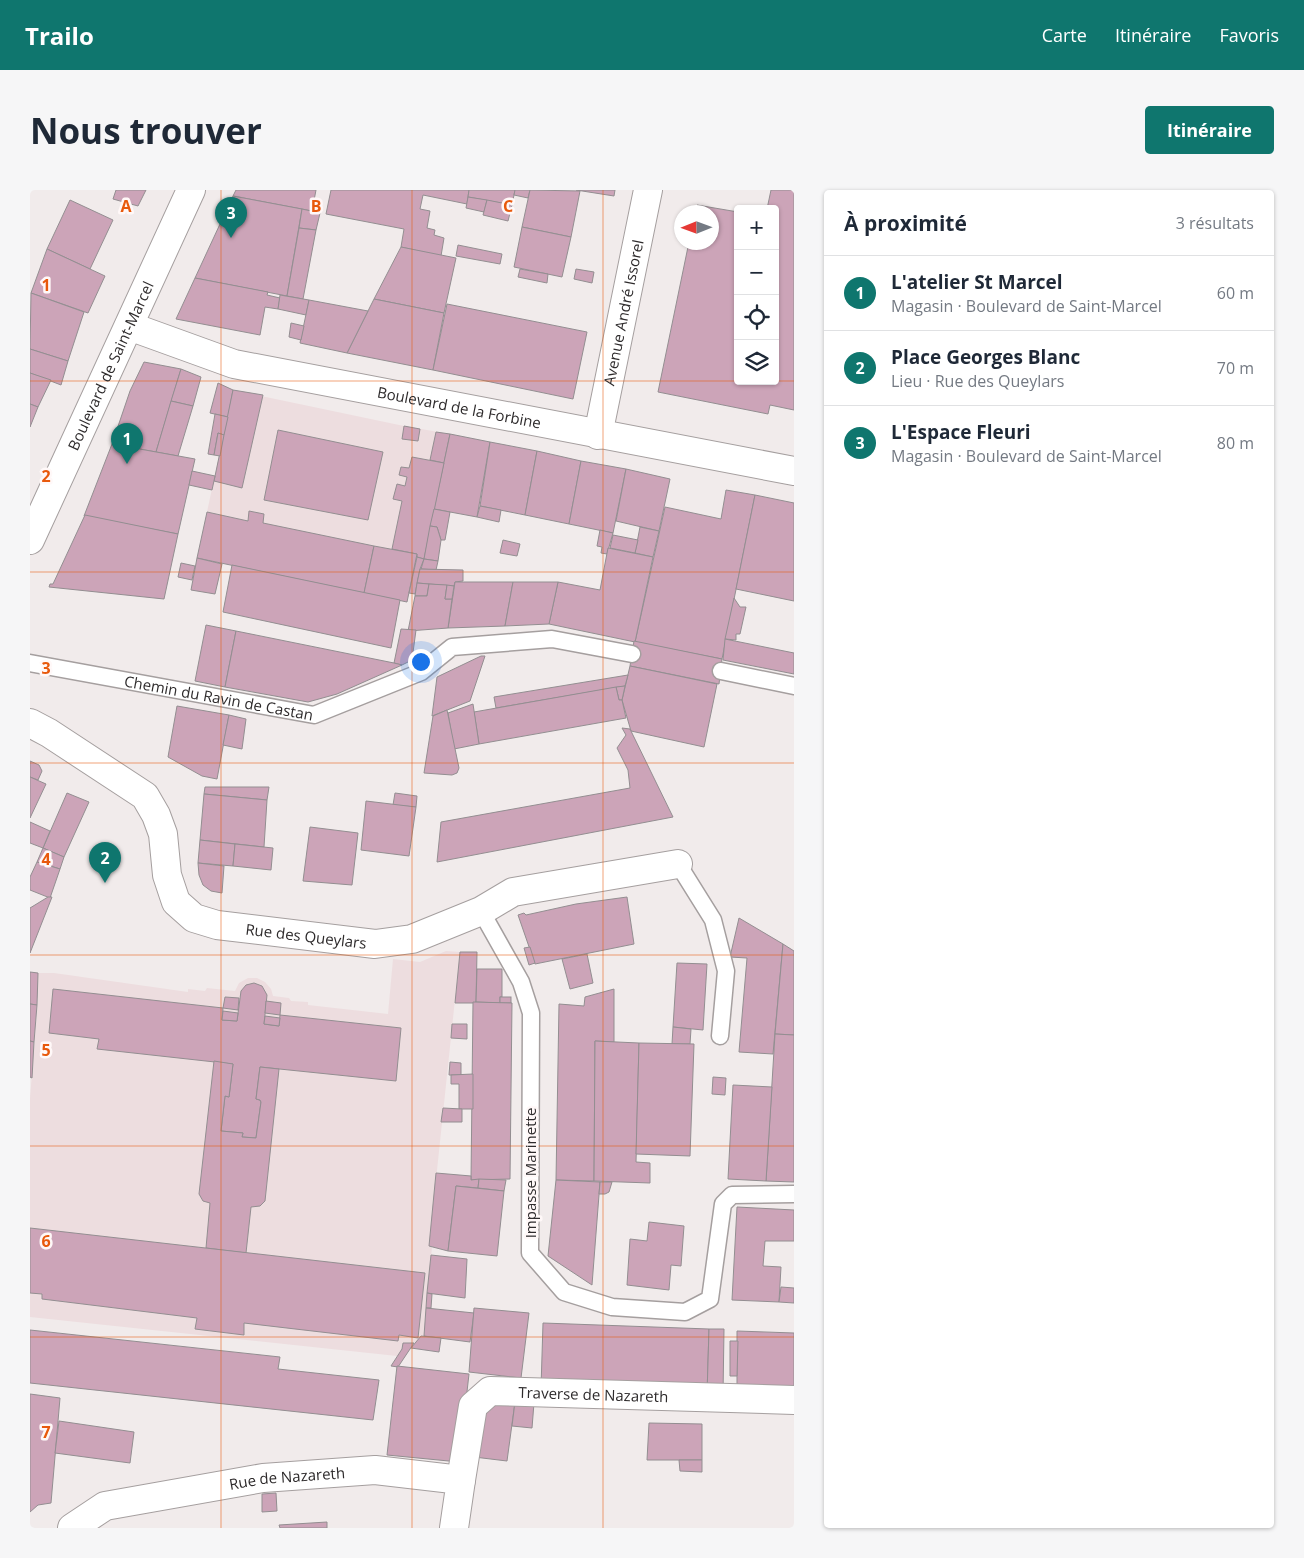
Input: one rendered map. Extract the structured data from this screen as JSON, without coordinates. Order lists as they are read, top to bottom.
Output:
{
  "streets": {
    "street": [
      "Avenue André Issorel",
      "Boulevard de Saint-Marcel",
      "Boulevard de la Forbine",
      "Rue des Queylars",
      "Traverse de Nazareth",
      "Rue de Nazareth"
    ],
    "lane": ["Chemin du Ravin de Castan", "Impasse Marinette"]
  },
  "crossings": [
    ["Avenue André Issorel", "Boulevard de la Forbine"],
    ["Boulevard de Saint-Marcel", "Boulevard de la Forbine"],
    ["Rue des Queylars", "Impasse Marinette"],
    ["Traverse de Nazareth", "Rue de Nazareth"]
  ],
  "north": "left",
  "page": {
    "header": "Trailo",
    "nav": ["Carte", "Itinéraire", "Favoris"],
    "buttons": "Itinéraire",
    "title": "Nous trouver",
    "heading": ["À proximité", "3 résultats"],
    "pins": ["3", "1", "2"],
    "map_buttons": ["+", "−"],
    "list": [
      {
        "mark": "1",
        "name": "L'atelier St Marcel",
        "note": "Magasin · Boulevard de Saint-Marcel",
        "value": "60 m"
      },
      {
        "mark": "2",
        "name": "Place Georges Blanc",
        "note": "Lieu · Rue des Queylars",
        "value": "70 m"
      },
      {
        "mark": "3",
        "name": "L'Espace Fleuri",
        "note": "Magasin · Boulevard de Saint-Marcel",
        "value": "80 m"
      }
    ]
  },
  "grid": {
    "columns": ["A", "B", "C"],
    "rows": [
      "1",
      "2",
      "3",
      "4",
      "5",
      "6",
      "7"
    ]
  }
}
